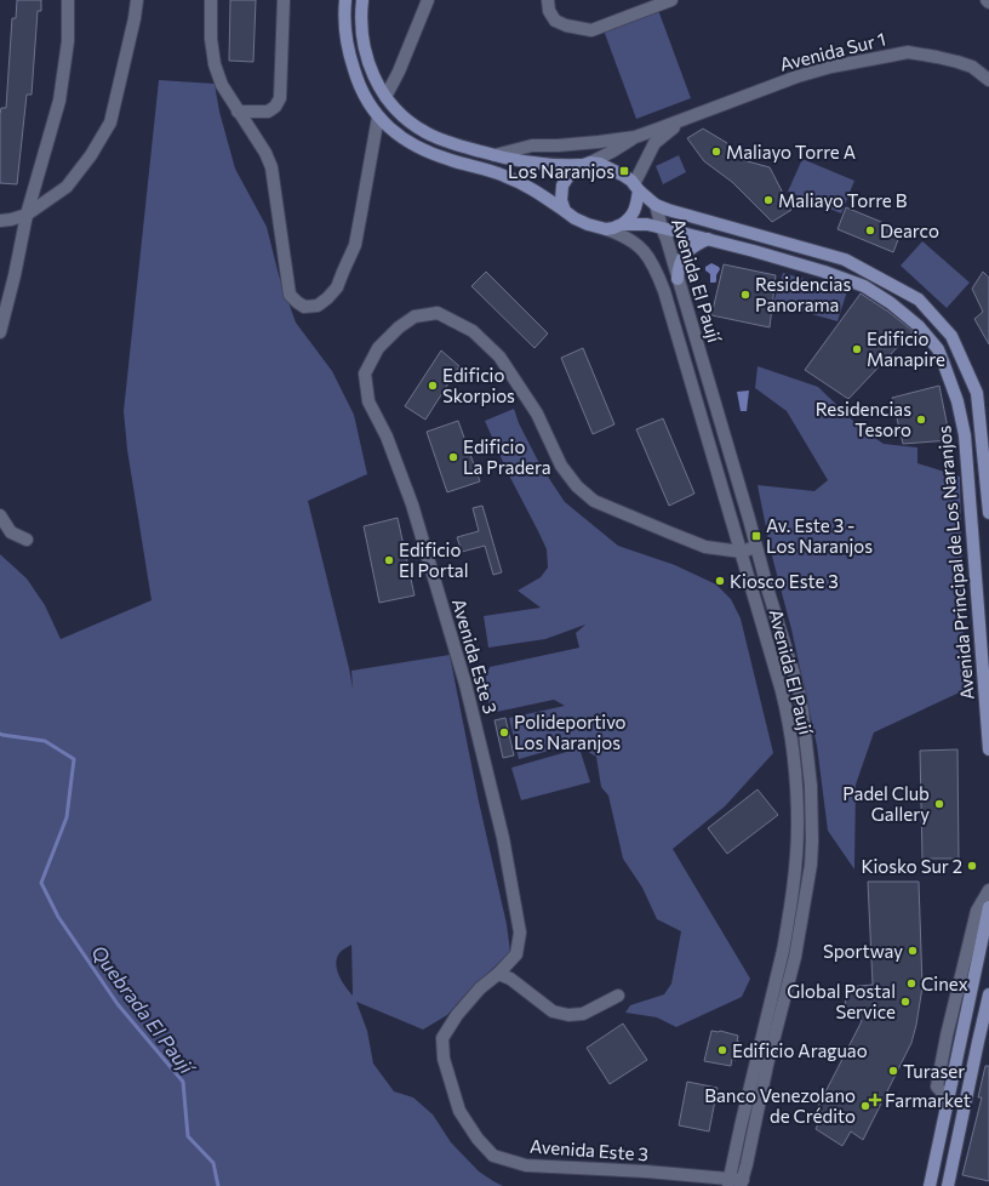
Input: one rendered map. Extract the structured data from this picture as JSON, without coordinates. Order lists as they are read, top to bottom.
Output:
{
  "streets": {
    "main road": ["Avenida Principal de Los Naranjos"],
    "street": ["Avenida Sur 1", "Avenida El Paují", "Avenida Este 3"]
  },
  "crossings": [
    ["Avenida Sur 1", "Avenida El Paují"],
    ["Avenida Sur 1", "Avenida Principal de Los Naranjos"],
    ["Avenida El Paují", "Avenida Principal de Los Naranjos"],
    ["Avenida El Paují", "Avenida Este 3"]
  ],
  "water": ["Quebrada El Paují"],
  "places": {
    "other": [
      "Maliayo Torre A",
      "Maliayo Torre B",
      "Dearco",
      "Residencias Panorama",
      "Edificio Manapire",
      "Edificio Skorpios",
      "Residencias Tesoro",
      "Edificio La Pradera",
      "Edificio El Portal",
      "Kiosco Este 3",
      "Polideportivo Los Naranjos",
      "Padel Club Gallery",
      "Kiosko Sur 2",
      "Sportway",
      "Cinex",
      "Global Postal Service",
      "Edificio Araguao",
      "Turaser",
      "Banco Venezolano de Crédito"
    ],
    "transit": ["Los Naranjos", "Av. Este 3 - Los Naranjos"],
    "health": ["Farmarket"]
  }
}
